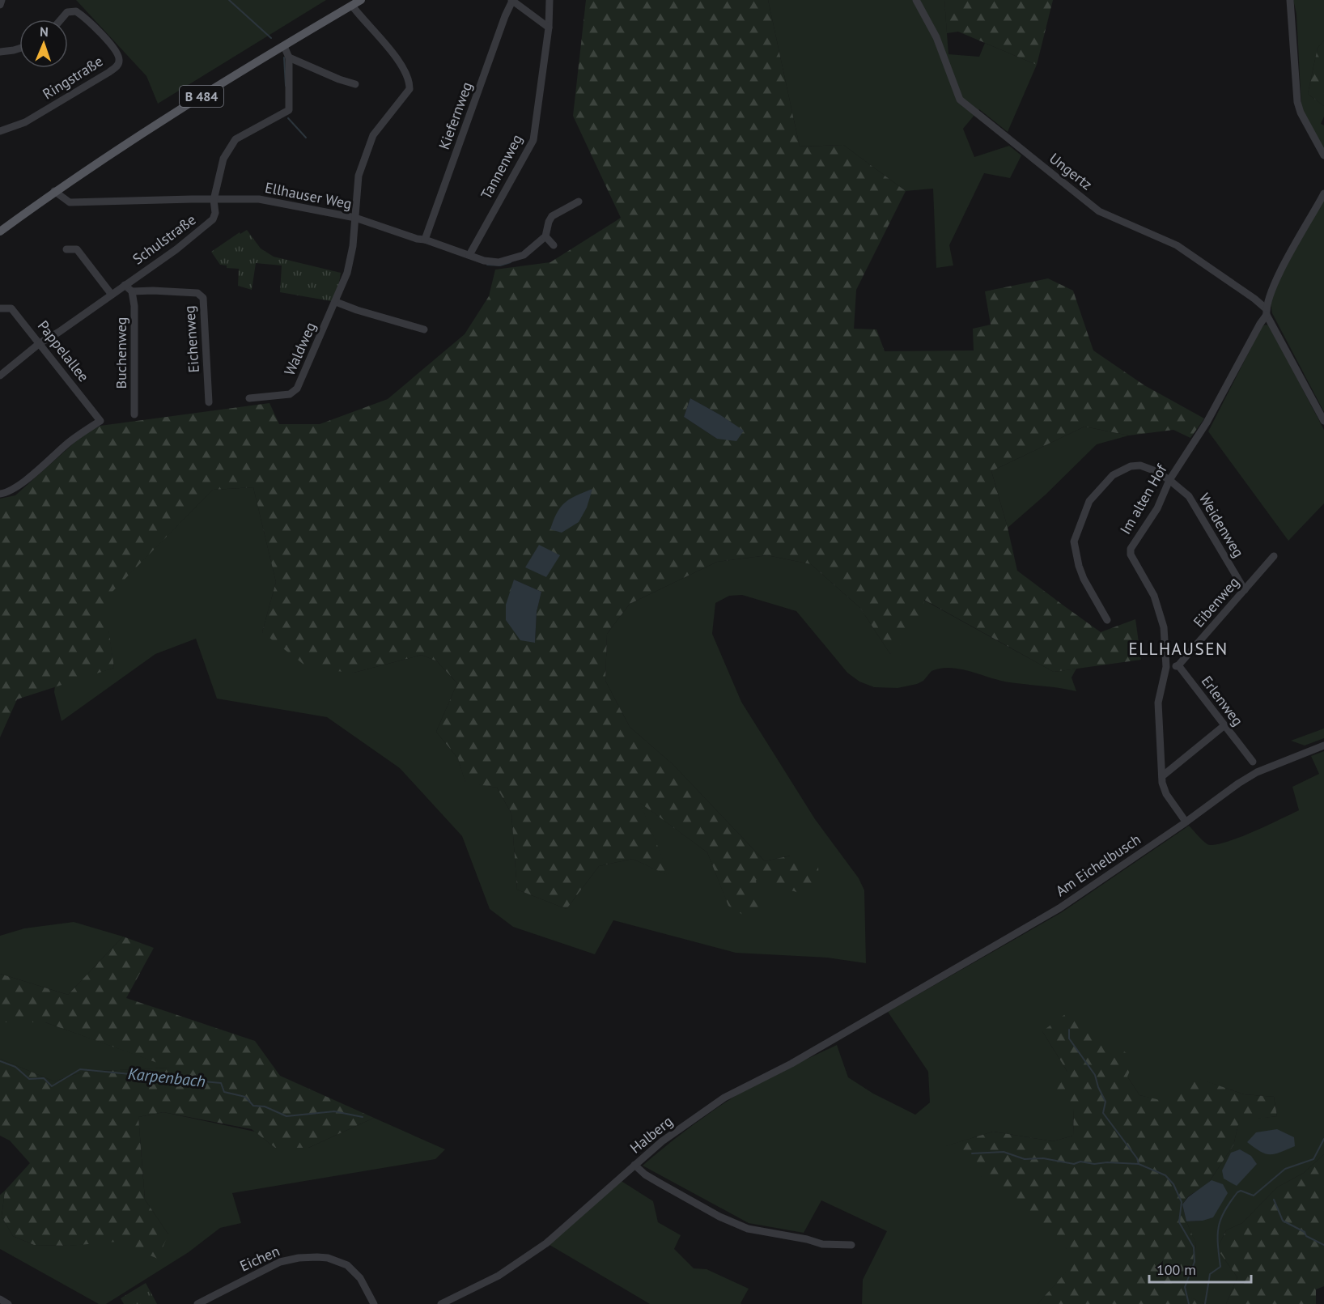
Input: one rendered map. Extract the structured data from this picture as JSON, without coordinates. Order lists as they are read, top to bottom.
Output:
{
  "streets": {
    "main road": ["B 484"],
    "street": [
      "Ringstraße",
      "Kiefernweg",
      "Tannenweg",
      "Ungertz",
      "Ellhauser Weg",
      "Schulstraße",
      "Eichenweg",
      "Waldweg",
      "Pappelallee",
      "Buchenweg",
      "Im alten Hof",
      "Weidenweg",
      "Eibenweg",
      "Erlenweg",
      "Am Eichelbusch",
      "Halberg",
      "Eichen"
    ]
  },
  "crossings": [
    ["B 484", "Ellhauser Weg"],
    ["B 484", "Schulstraße"],
    ["B 484", "Waldweg"],
    ["Kiefernweg", "Ellhauser Weg"],
    ["Tannenweg", "Ellhauser Weg"],
    ["Ungertz", "Im alten Hof"],
    ["Ellhauser Weg", "Schulstraße"],
    ["Ellhauser Weg", "Waldweg"],
    ["Schulstraße", "Pappelallee"],
    ["Eichenweg", "Buchenweg"],
    ["Im alten Hof", "Weidenweg"],
    ["Im alten Hof", "Am Eichelbusch"],
    ["Weidenweg", "Eibenweg"],
    ["Eibenweg", "Erlenweg"],
    ["Am Eichelbusch", "Halberg"]
  ],
  "districts": ["ELLHAUSEN"],
  "water": ["Karpenbach"],
  "scale_bar": "100 m",
  "north": "top"
}
